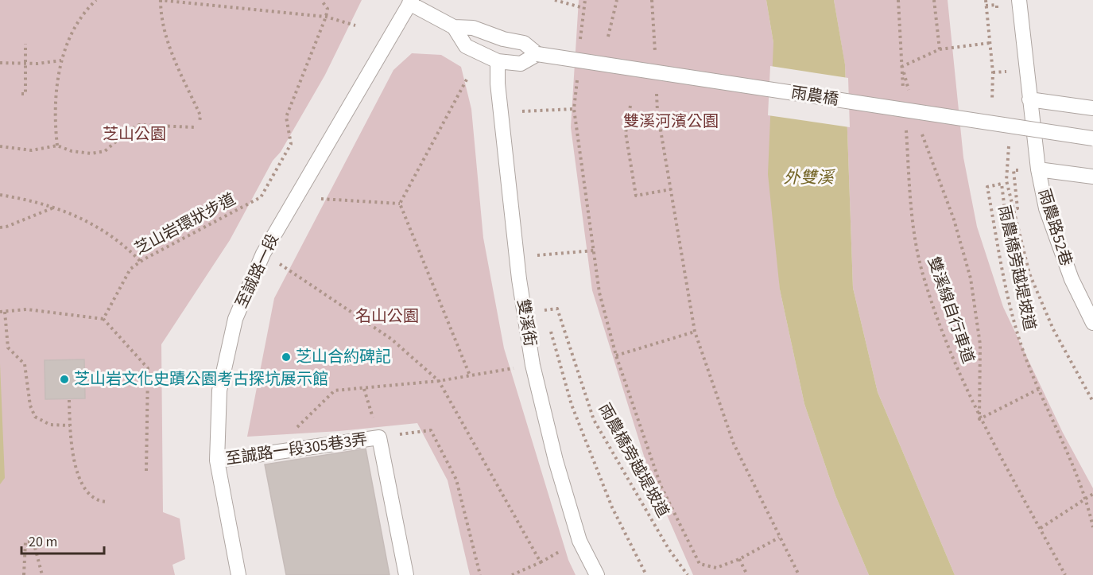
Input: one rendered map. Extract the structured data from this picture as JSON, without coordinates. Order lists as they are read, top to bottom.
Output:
{
  "streets": {
    "street": [
      "雨農橋",
      "雨農路52巷",
      "至誠路一段",
      "雙溪街",
      "至誠路一段305巷3弄"
    ],
    "path": ["芝山岩環狀步道", "雨農橋旁越堤坡道", "雙溪線自行車道"]
  },
  "crossings": [
    ["至誠路一段", "至誠路一段305巷3弄"]
  ],
  "water": ["外雙溪"],
  "parks": ["雙溪河濱公園", "芝山公園", "名山公園"],
  "places": ["芝山合約碑記", "芝山岩文化史蹟公園考古探坑展示館"],
  "scale_bar": "20 m"
}
